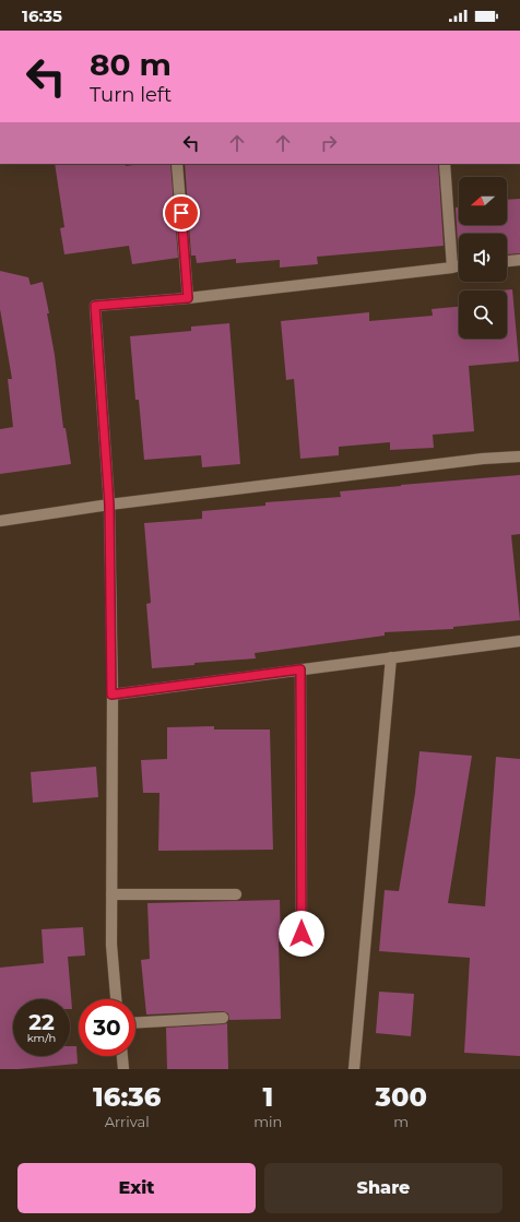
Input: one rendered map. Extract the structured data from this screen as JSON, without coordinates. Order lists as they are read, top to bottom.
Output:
{
  "north": "left",
  "page": {
    "status": "16:35",
    "turn": ["80 m", "Turn left"],
    "speed": "22 km/h",
    "limit": "30",
    "eta": [
      "16:36",
      "Arrival",
      "1",
      "min",
      "300",
      "m"
    ],
    "buttons": ["Exit", "Share"]
  }
}
